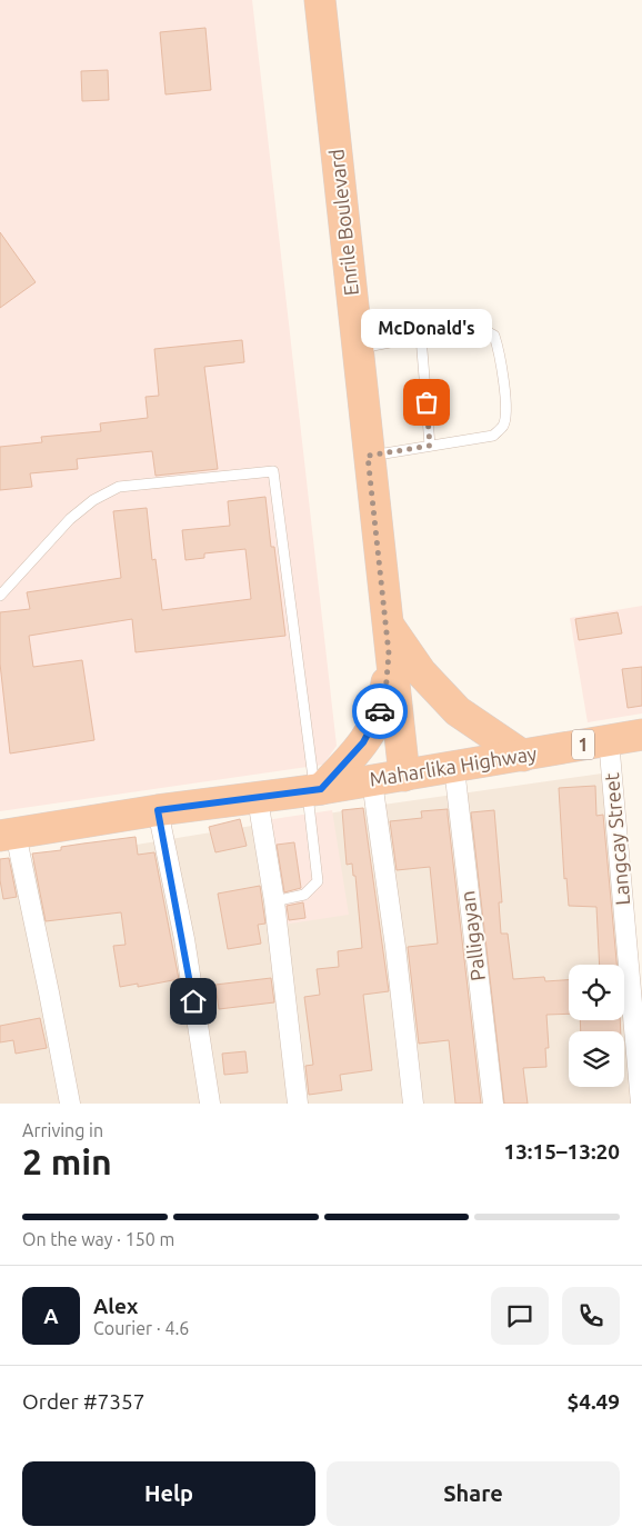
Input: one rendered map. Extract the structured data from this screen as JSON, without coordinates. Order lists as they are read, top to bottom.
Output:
{
  "streets": {
    "highway": ["Enrile Boulevard", "1", "Maharlika Highway"],
    "street": ["Langcay Street", "Palligayan"]
  },
  "crossings": [
    ["Enrile Boulevard", "Maharlika Highway"],
    ["Maharlika Highway", "Langcay Street"],
    ["Maharlika Highway", "Palligayan"]
  ],
  "places": ["McDonald's"],
  "page": {
    "bubble": "McDonald's",
    "heading": ["2 min", "Arriving in", "13:15–13:20"],
    "panel": [
      "Alex",
      "Courier · 4.6",
      "Order #7357",
      "$4.49"
    ],
    "bar": "On the way · 150 m",
    "round": "A",
    "buttons": ["Help", "Share"]
  }
}
